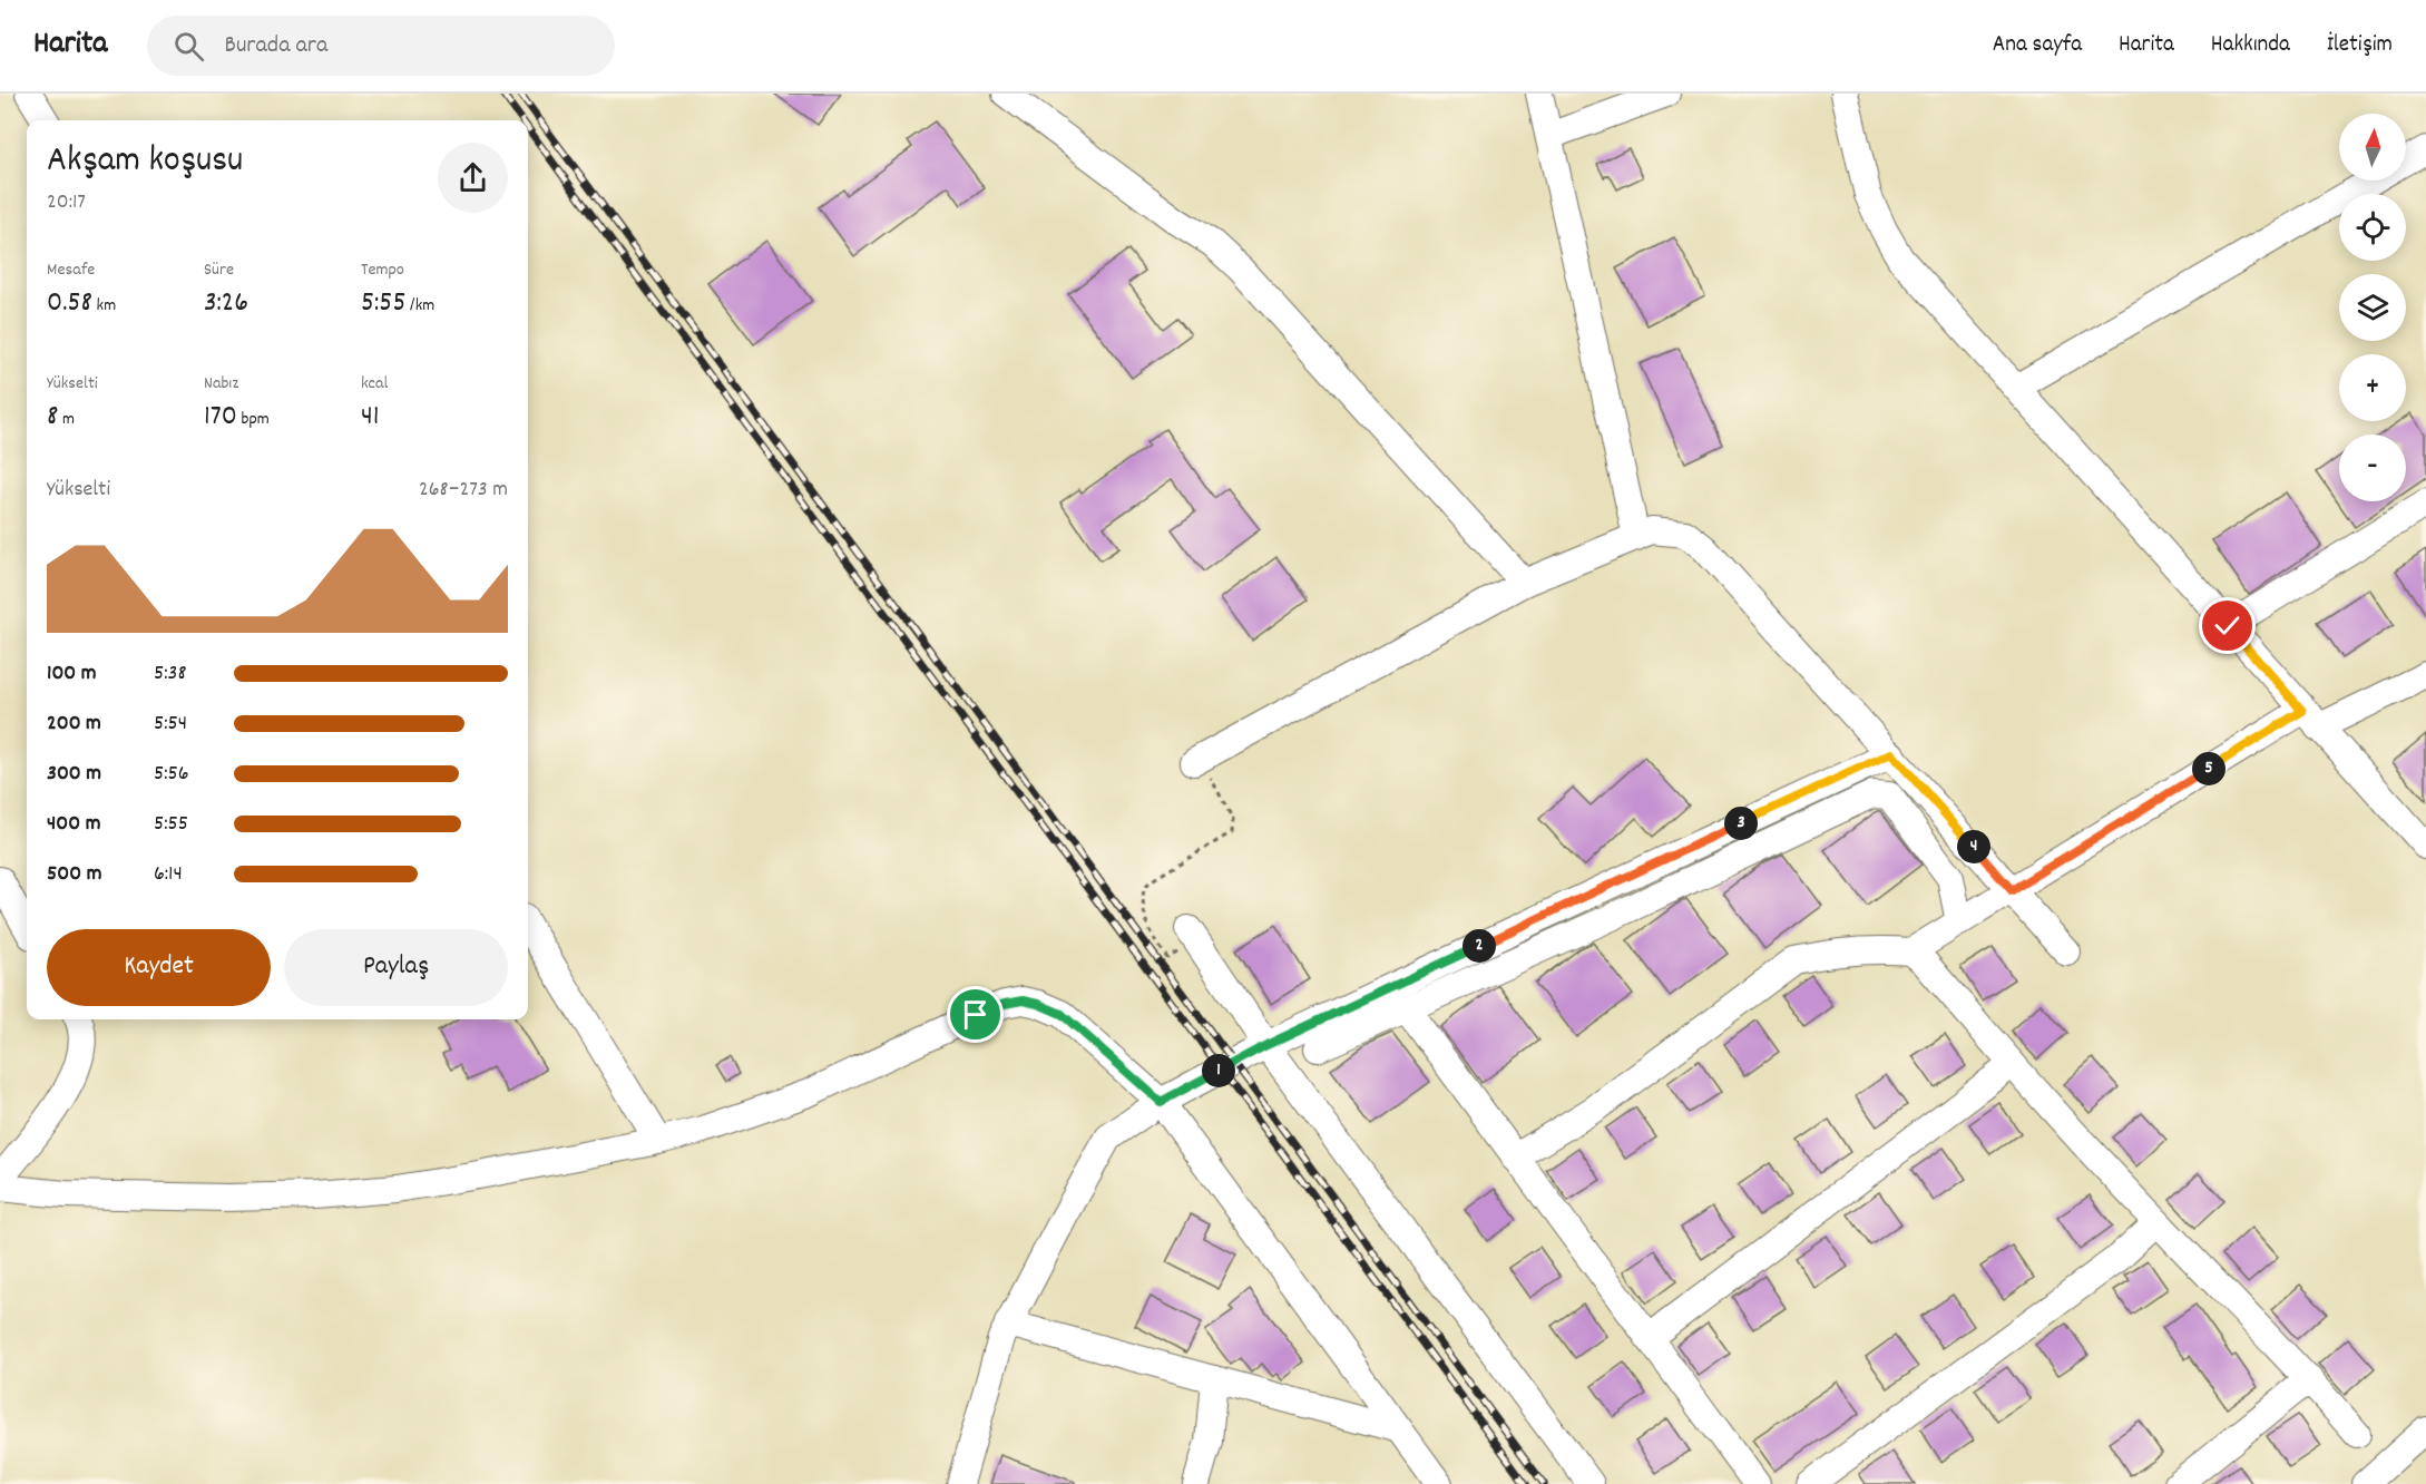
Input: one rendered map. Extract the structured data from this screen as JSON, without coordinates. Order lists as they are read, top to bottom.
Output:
{
  "north": "top",
  "page": {
    "header": "Harita",
    "search": "Burada ara",
    "nav": [
      "Ana sayfa",
      "Harita",
      "Hakkında",
      "İletişim"
    ],
    "map_buttons": ["+", "−"],
    "heading": ["Akşam koşusu", "20:17"],
    "stats": [
      ["Mesafe", "0.58 km"],
      ["Süre", "3:26"],
      ["Tempo", "5:55 /km"],
      ["Yükselti", "8 m"],
      ["Nabız", "170 bpm"],
      ["kcal", "41"]
    ],
    "chart": ["Yükselti", "268–273 m"],
    "list": [
      {
        "name": "100 m",
        "note": "5:38"
      },
      {
        "name": "200 m",
        "note": "5:54"
      },
      {
        "name": "300 m",
        "note": "5:56"
      },
      {
        "name": "400 m",
        "note": "5:55"
      },
      {
        "name": "500 m",
        "note": "6:14"
      }
    ],
    "pins": [
      "5",
      "3",
      "4",
      "2",
      "1"
    ],
    "buttons": ["Kaydet", "Paylaş"]
  }
}
